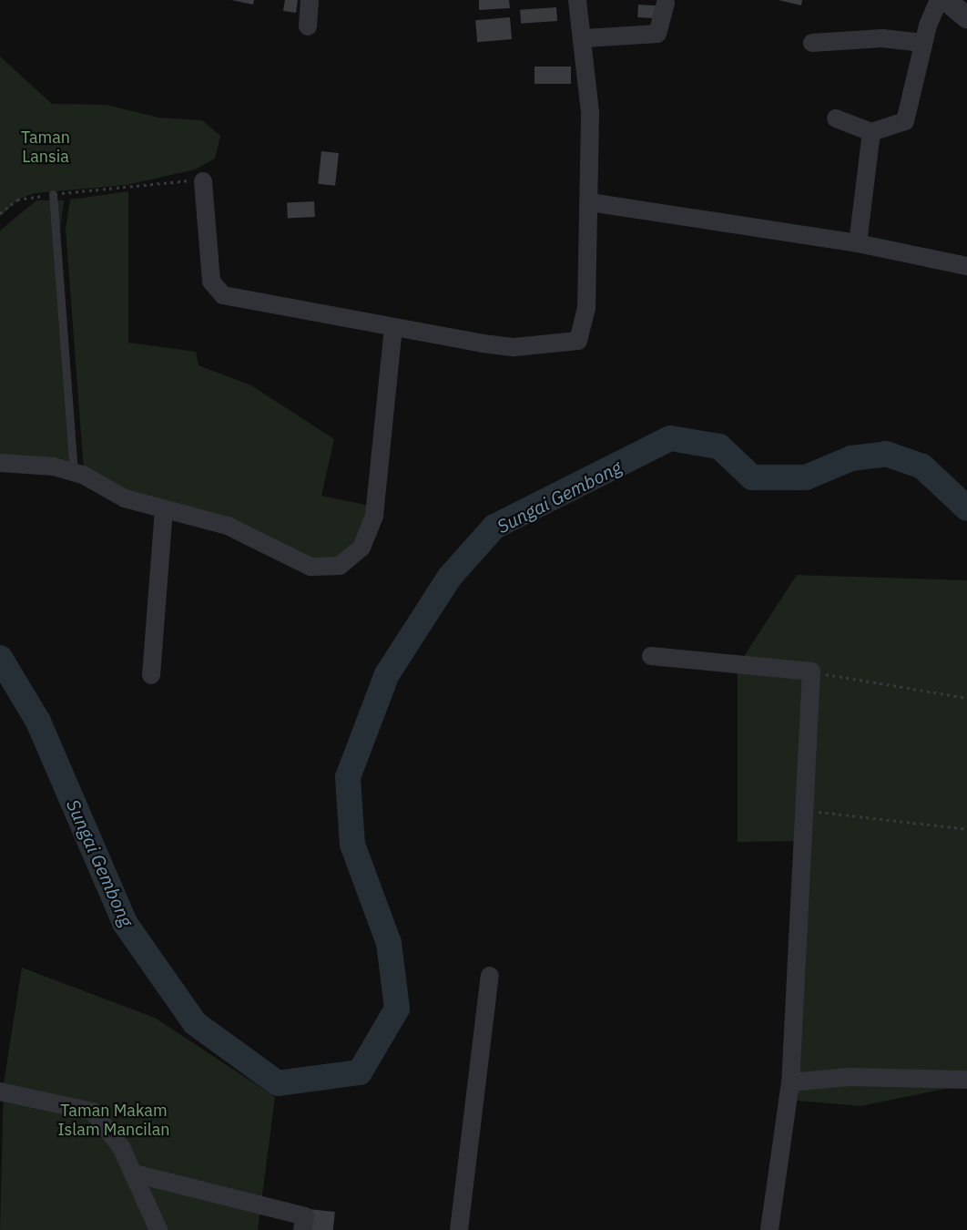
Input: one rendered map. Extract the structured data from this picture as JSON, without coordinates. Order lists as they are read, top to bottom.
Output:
{
  "water": ["Sungai Gembong"],
  "parks": ["Taman Lansia", "Taman Makam Islam Mancilan"]
}
